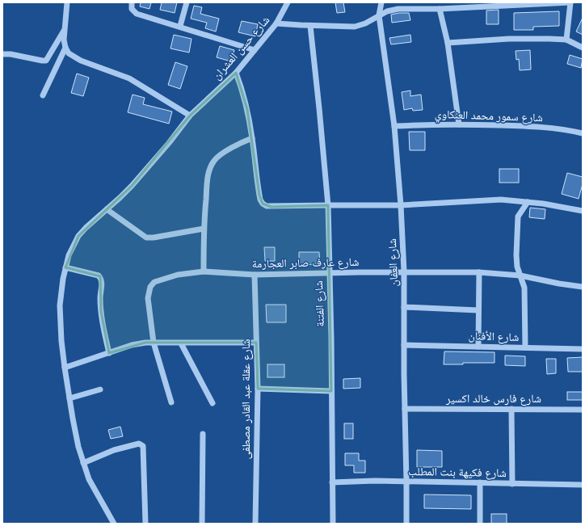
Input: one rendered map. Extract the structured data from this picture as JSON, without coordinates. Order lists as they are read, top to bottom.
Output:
{
  "streets": {
    "street": [
      "شارع حسن العشران",
      "شارع سمور محمد العنكاوي",
      "شارع عارف صابر العجارمة",
      "شارع العفان",
      "شارع الفتنة",
      "شارع الأفنان",
      "شارع فارس خالد اكسير",
      "شارع عقلة عبد القادر مصطفى",
      "شارع فكيهة بنت المطلب"
    ]
  },
  "crossings": [
    ["شارع سمور محمد العنكاوي", "شارع العفان"],
    ["شارع عارف صابر العجارمة", "شارع العفان"],
    ["شارع عارف صابر العجارمة", "شارع الفتنة"],
    ["شارع عارف صابر العجارمة", "شارع عقلة عبد القادر مصطفى"],
    ["شارع العفان", "شارع الأفنان"],
    ["شارع العفان", "شارع فارس خالد اكسير"],
    ["شارع العفان", "شارع فكيهة بنت المطلب"],
    ["شارع الفتنة", "شارع فكيهة بنت المطلب"]
  ]
}
